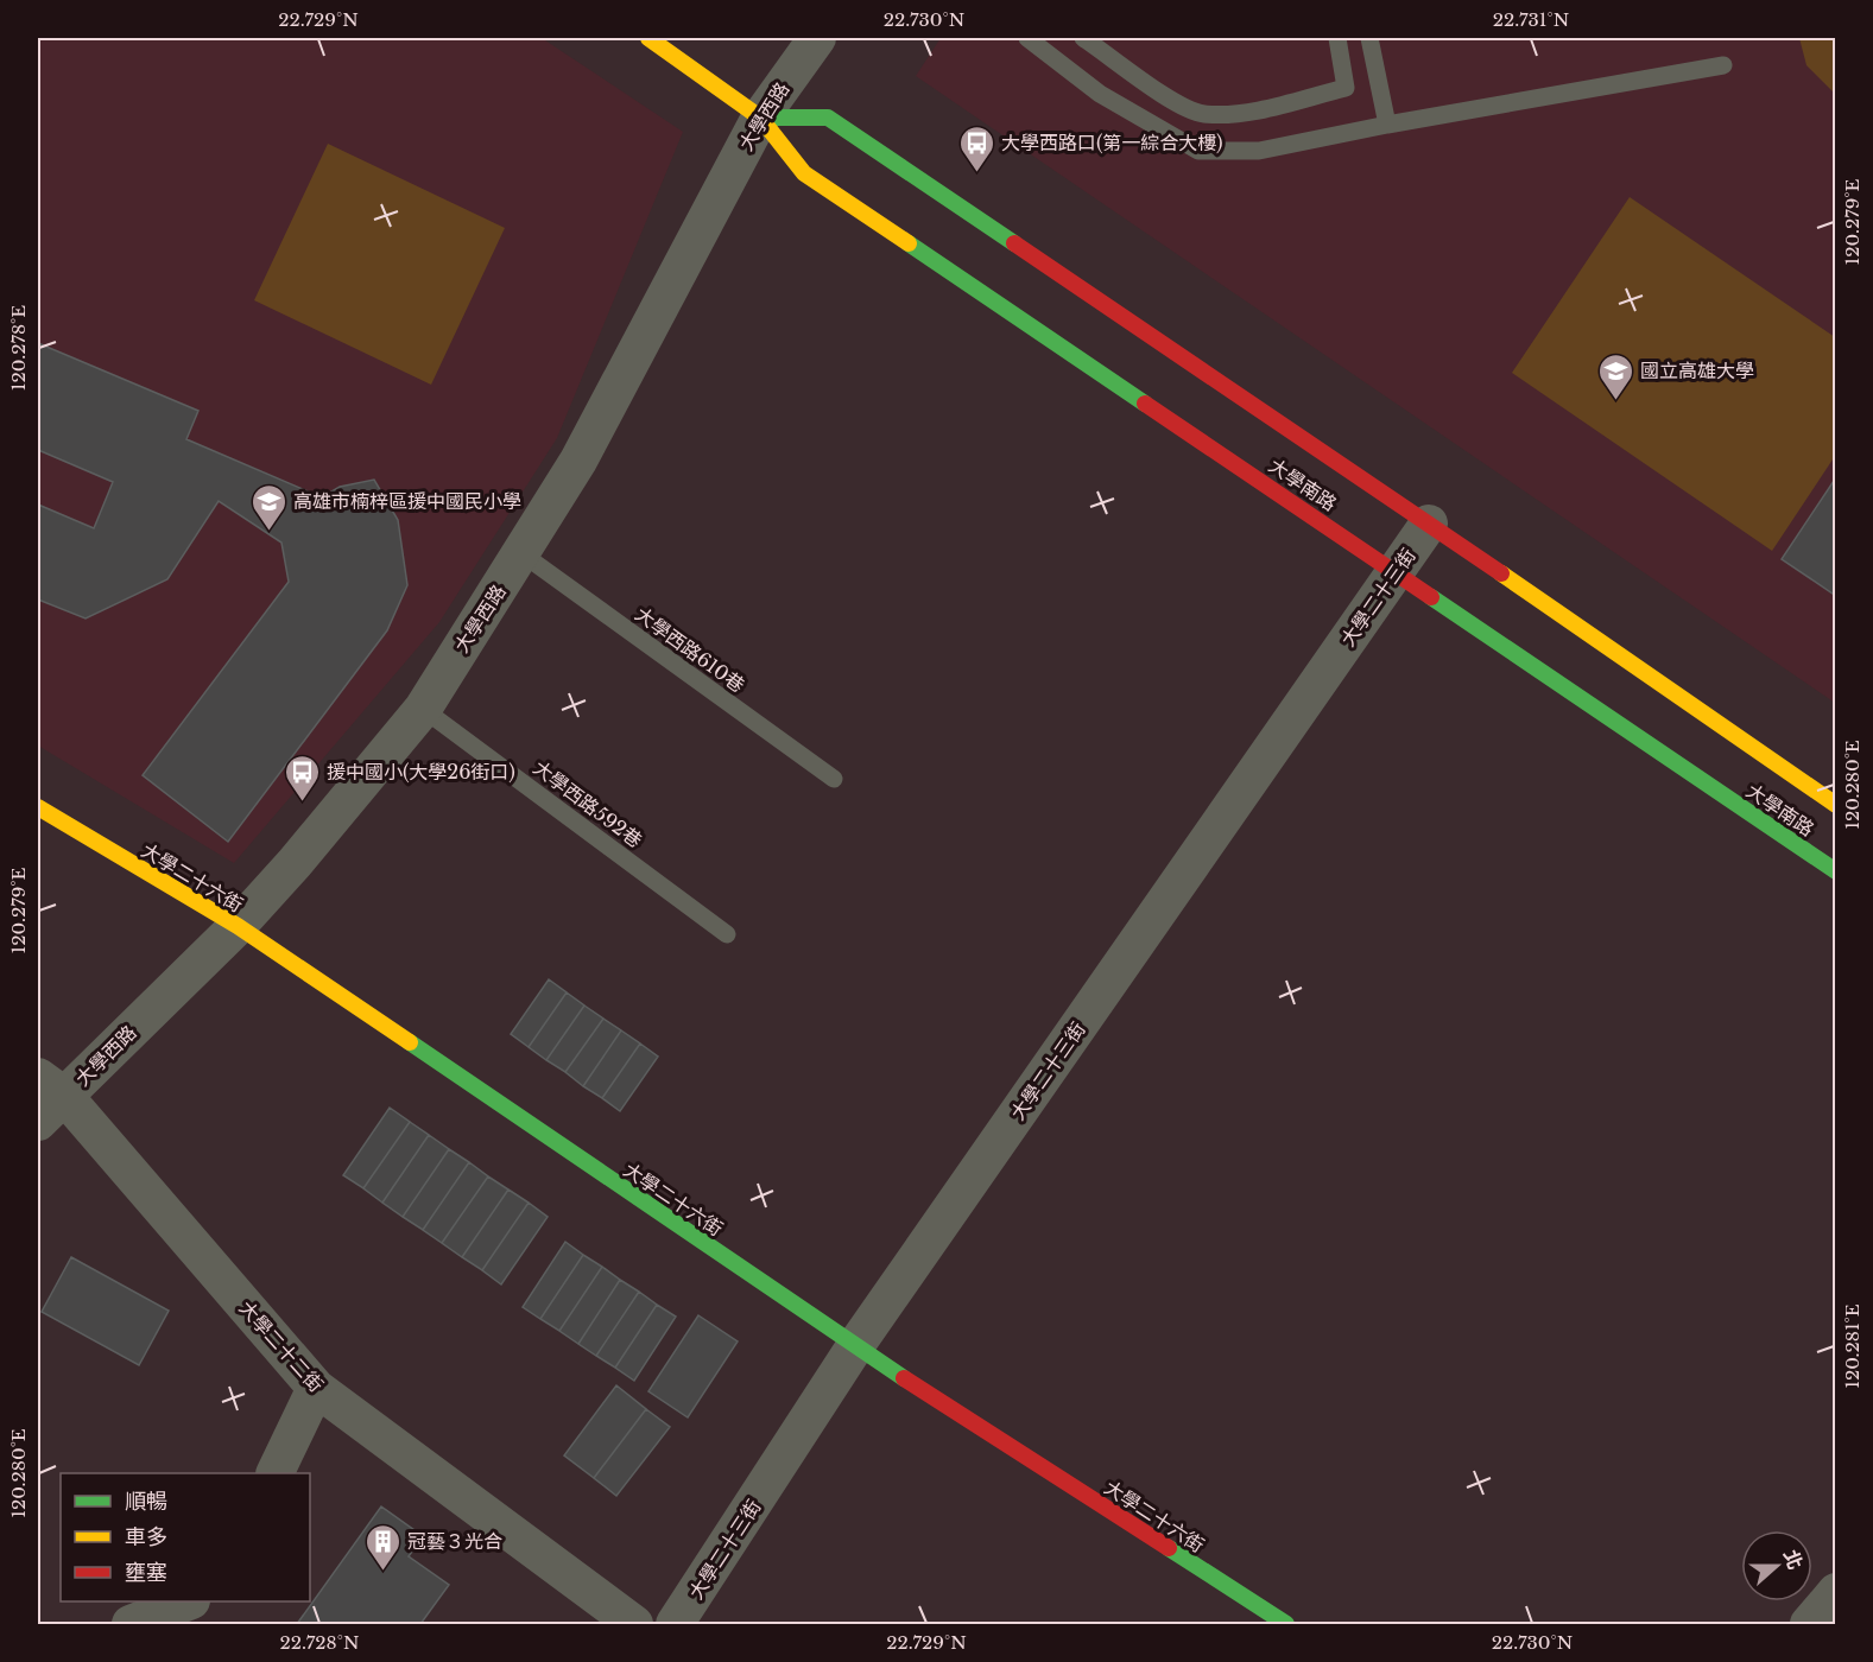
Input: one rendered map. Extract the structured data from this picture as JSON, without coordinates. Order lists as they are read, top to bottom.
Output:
{
  "streets": {
    "street": [
      "大學西路",
      "大學南路",
      "大學二十三街",
      "大學二十六街",
      "大學二十二街"
    ],
    "lane": ["大學西路610巷", "大學西路592巷"]
  },
  "crossings": [
    ["大學西路", "大學南路"],
    ["大學西路", "大學西路610巷"],
    ["大學西路", "大學西路592巷"],
    ["大學西路", "大學二十六街"],
    ["大學西路", "大學二十二街"],
    ["大學南路", "大學二十三街"],
    ["大學二十三街", "大學二十六街"]
  ],
  "places": {
    "bus stop": ["大學西路口(第一綜合大樓)", "援中國小(大學26街口)"],
    "school or university": ["國立高雄大學", "高雄市楠梓區援中國民小學"],
    "building": ["冠藝３光合"]
  },
  "legend": ["順暢", "車多", "壅塞"],
  "north": "right",
  "coordinates": [
    "22.729°N",
    "22.730°N",
    "22.731°N",
    "120.279°E",
    "120.278°E",
    "120.280°E",
    "120.281°E",
    "22.728°N"
  ]
}
